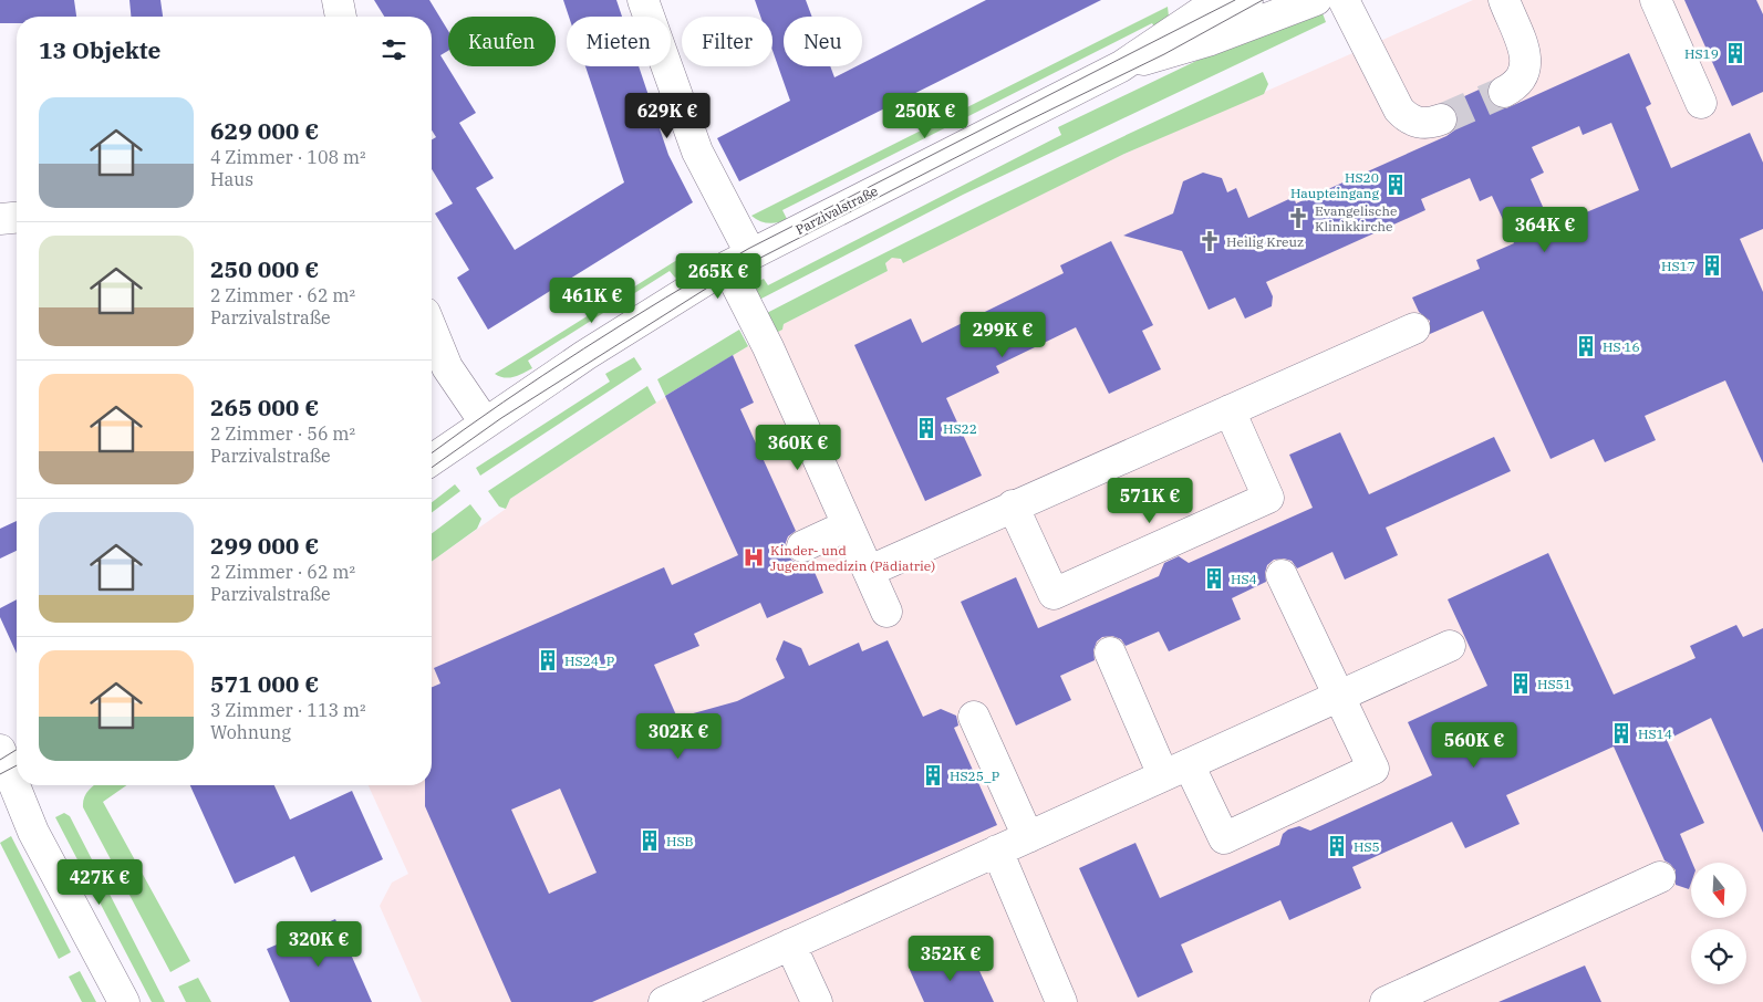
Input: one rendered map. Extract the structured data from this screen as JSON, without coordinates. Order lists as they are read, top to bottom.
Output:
{
  "streets": {
    "street": ["Parzivalstraße"]
  },
  "places": {
    "building": [
      "HS19",
      "HS20 Haupteingang",
      "HS17",
      "HS 16",
      "HS22",
      "HS4",
      "HS24_P",
      "HS51",
      "HS14",
      "HS25_P",
      "HSB",
      "HS5"
    ],
    "church": ["Evangelische Klinikkirche", "Heilig Kreuz"],
    "hospital": ["Kinder- und Jugendmedizin (Pädiatrie)"]
  },
  "north": "bottom",
  "page": {
    "chip": [
      "Kaufen",
      "Mieten",
      "Filter",
      "Neu"
    ],
    "heading": "13 Objekte",
    "list": [
      {
        "name": "629 000 €",
        "note": "4 Zimmer · 108 m² · Haus"
      },
      {
        "name": "250 000 €",
        "note": "2 Zimmer · 62 m² · Parzivalstraße"
      },
      {
        "name": "265 000 €",
        "note": "2 Zimmer · 56 m² · Parzivalstraße"
      },
      {
        "name": "299 000 €",
        "note": "2 Zimmer · 62 m² · Parzivalstraße"
      },
      {
        "name": "571 000 €",
        "note": "3 Zimmer · 113 m² · Wohnung"
      }
    ],
    "price": [
      "629K €",
      "250K €",
      "364K €",
      "265K €",
      "461K €",
      "299K €",
      "360K €",
      "571K €",
      "302K €",
      "560K €",
      "427K €",
      "320K €",
      "352K €"
    ]
  }
}
